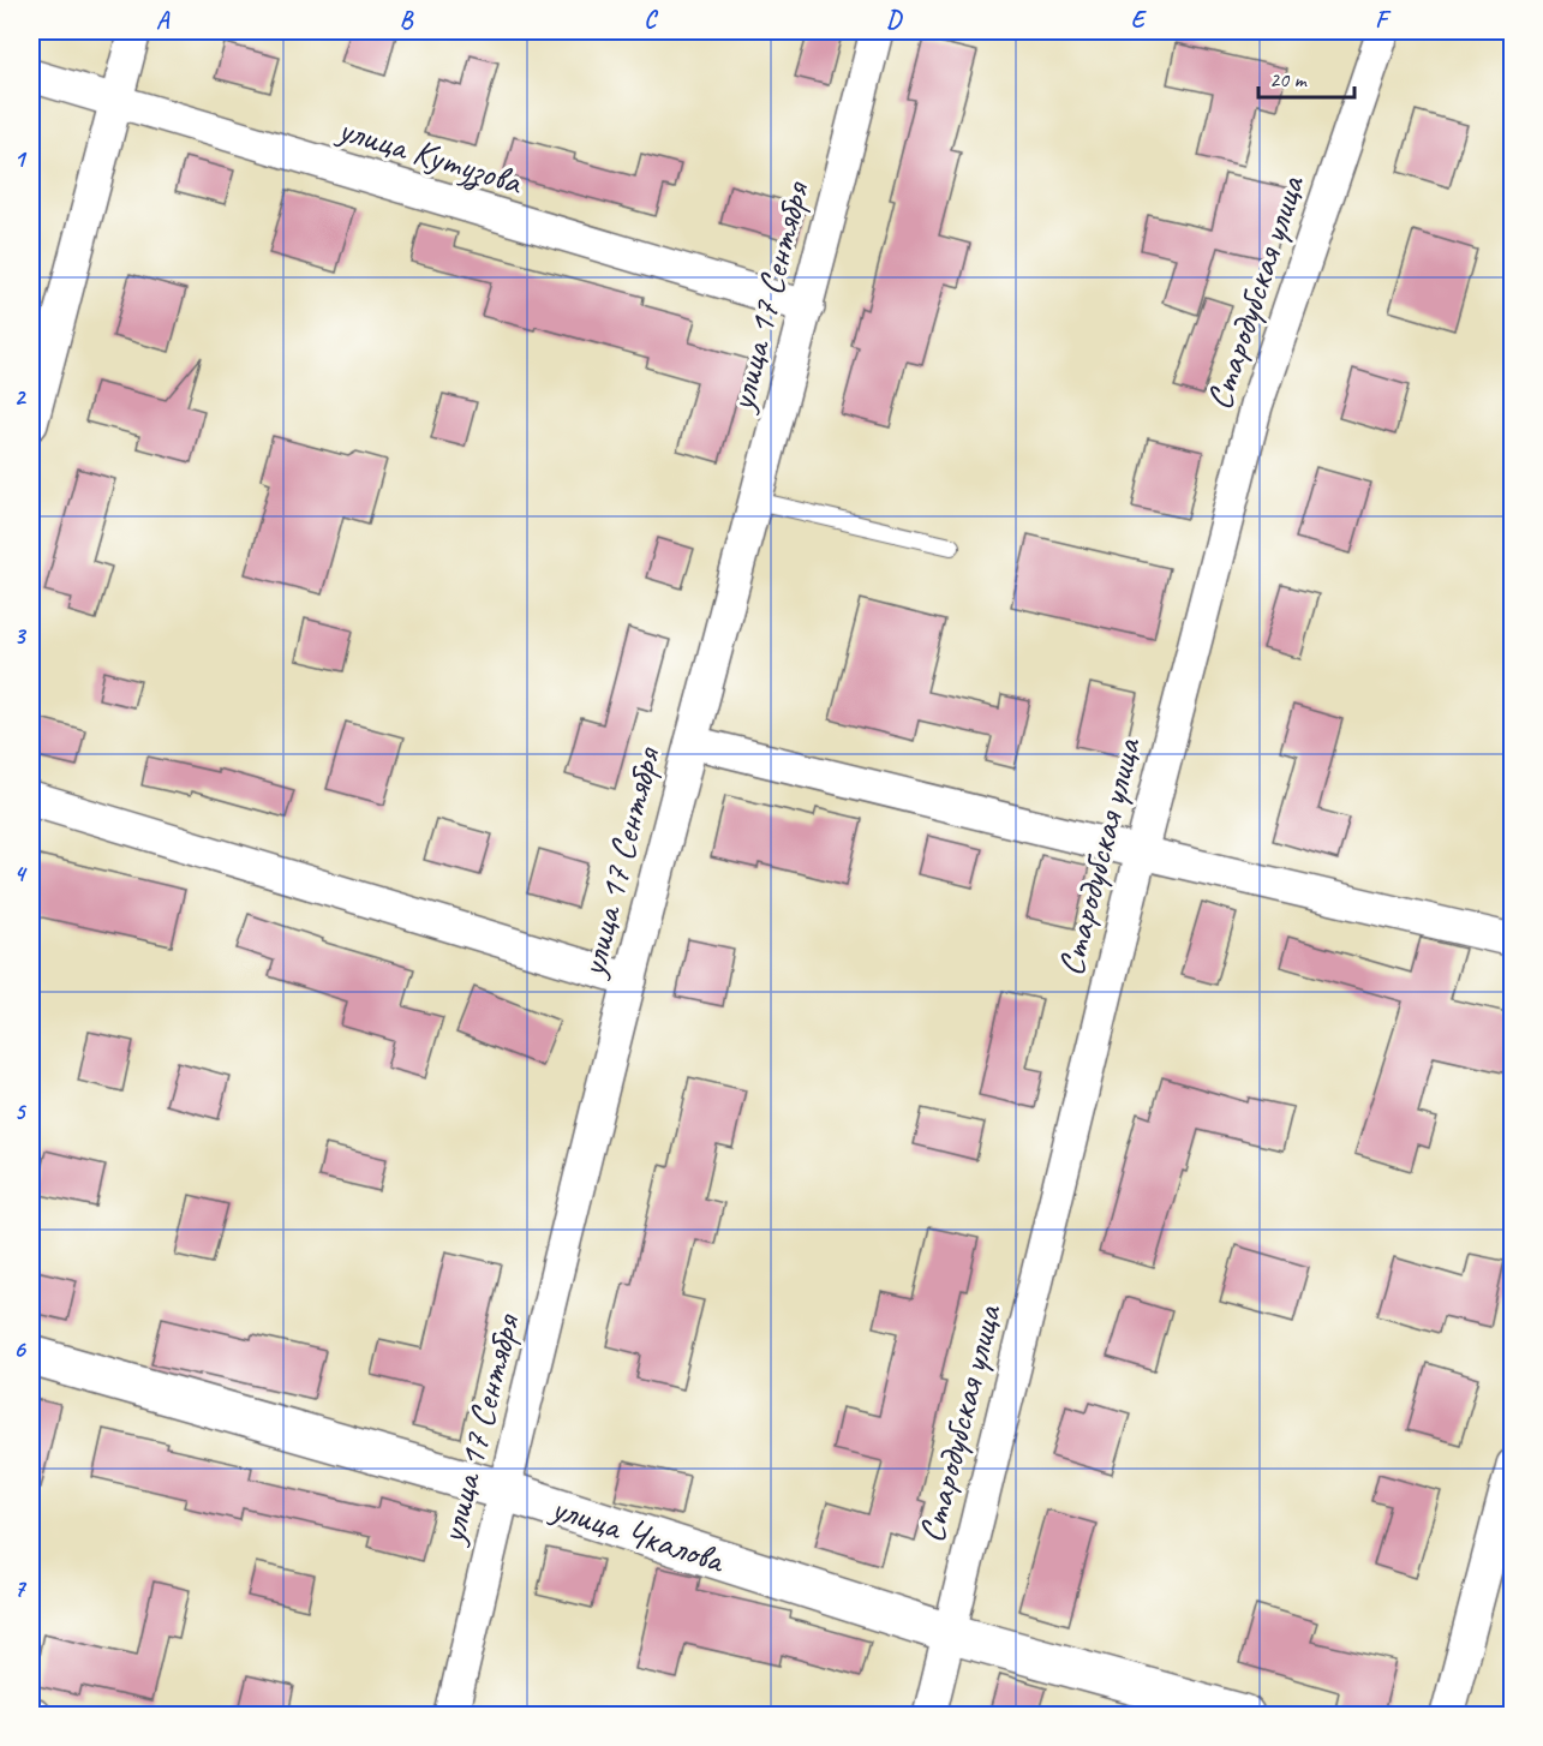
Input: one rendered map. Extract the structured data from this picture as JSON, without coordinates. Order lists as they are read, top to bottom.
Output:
{
  "streets": {
    "street": [
      "улица Кутузова",
      "Стародубская улица",
      "улица 17 Сентября",
      "улица Чкалова"
    ]
  },
  "crossings": [
    ["улица Кутузова", "улица 17 Сентября"],
    ["Стародубская улица", "улица Чкалова"],
    ["улица 17 Сентября", "улица Чкалова"]
  ],
  "scale_bar": "20 m",
  "grid": {
    "columns": [
      "A",
      "B",
      "C",
      "D",
      "E",
      "F"
    ],
    "rows": [
      "1",
      "2",
      "3",
      "4",
      "5",
      "6",
      "7"
    ]
  }
}
